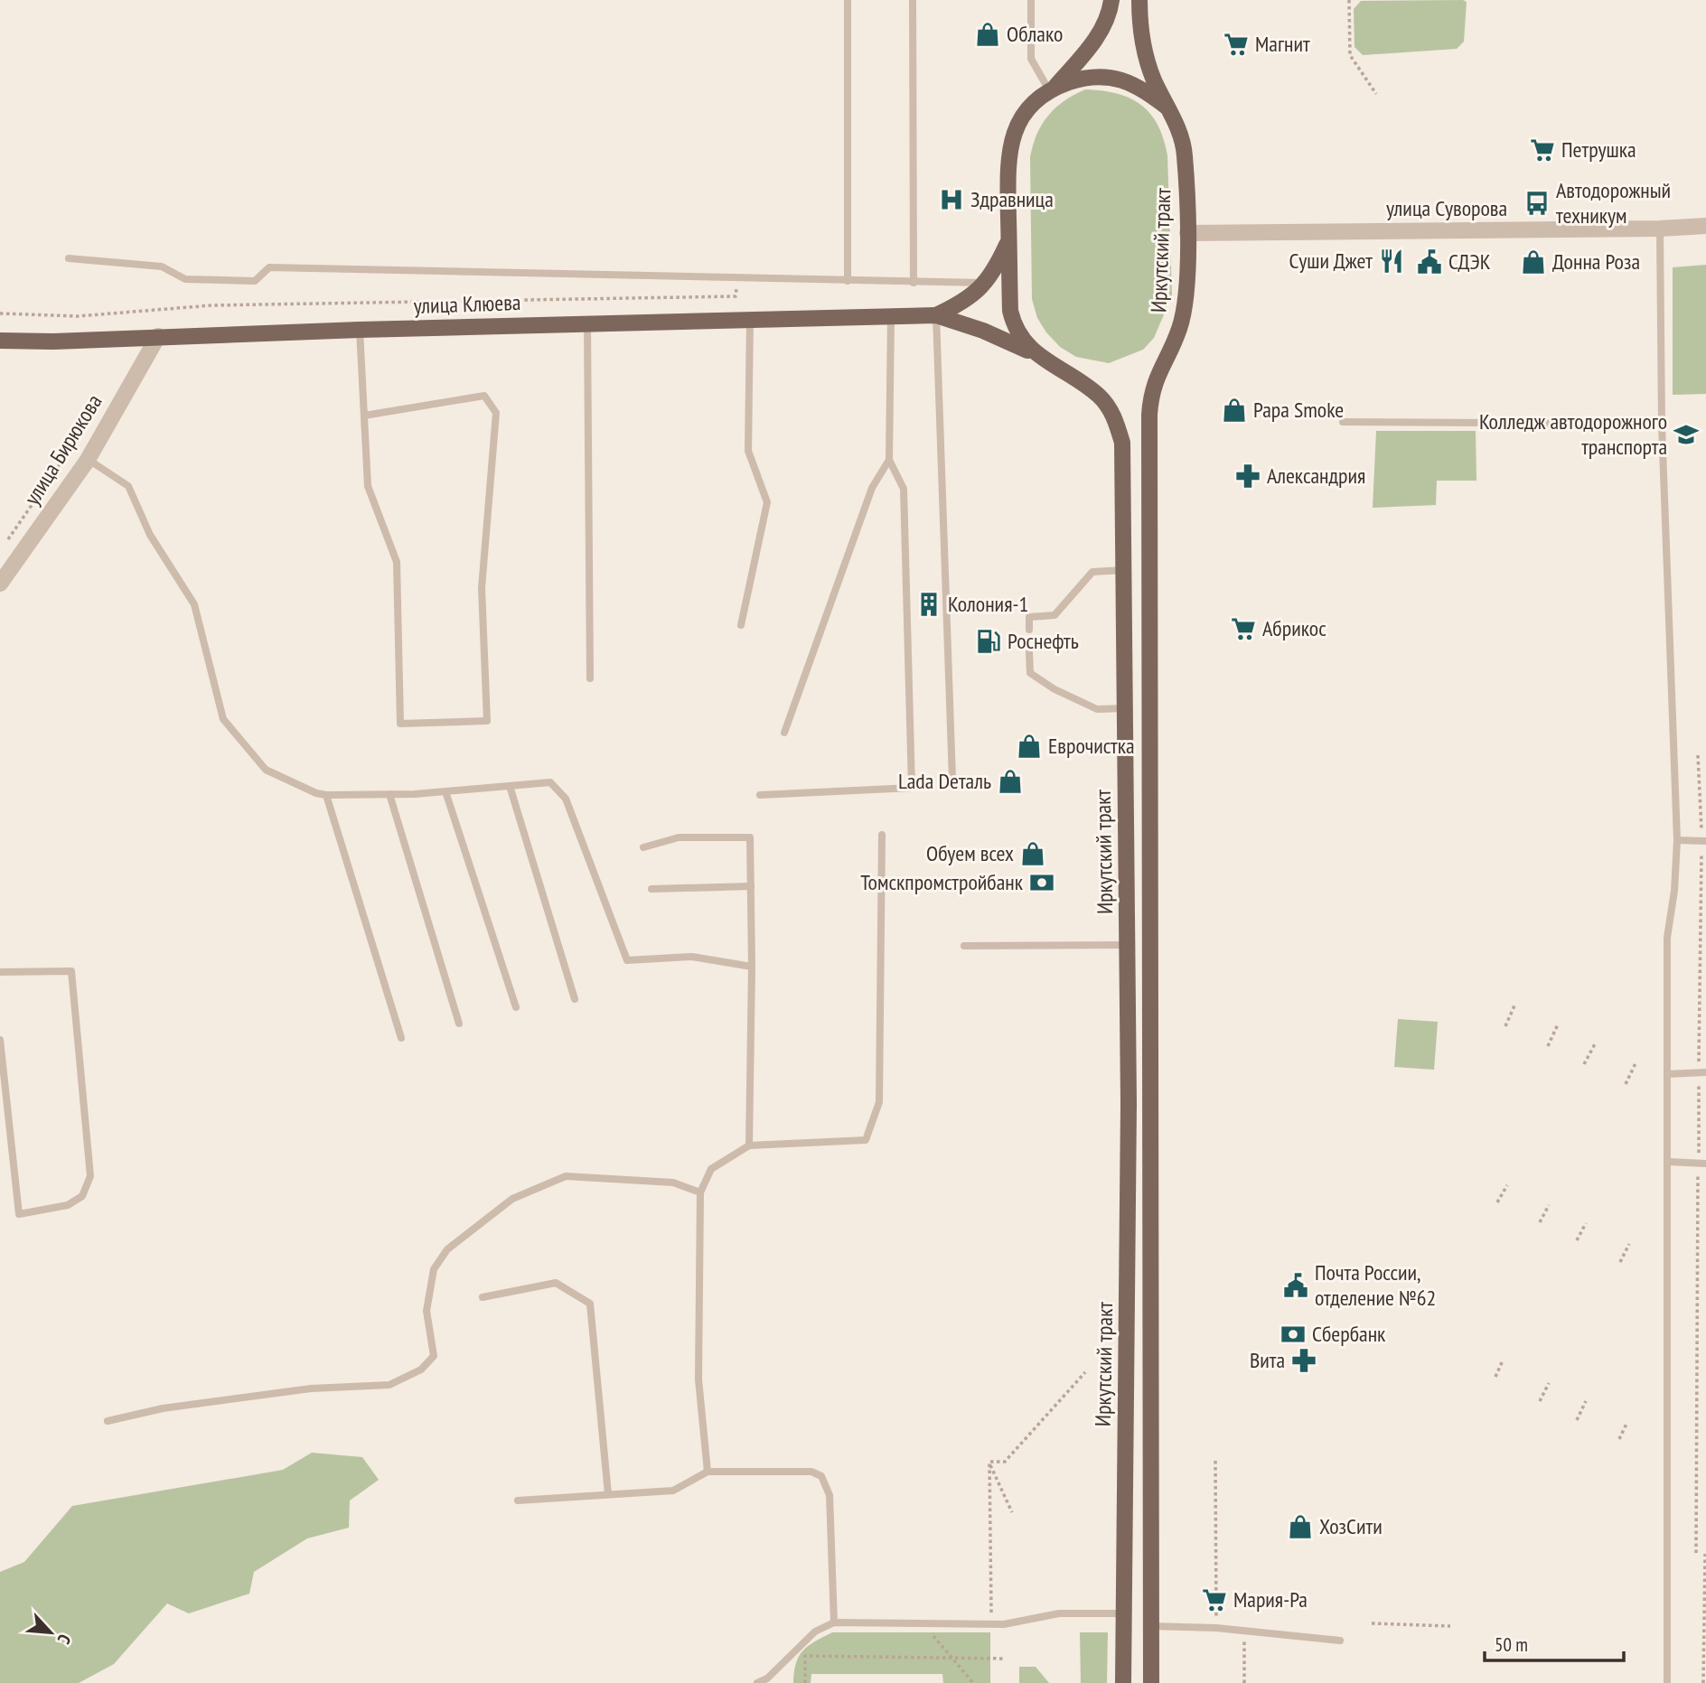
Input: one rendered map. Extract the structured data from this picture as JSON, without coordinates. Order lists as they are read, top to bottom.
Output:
{
  "streets": {
    "main road": ["Иркутский тракт", "улица Клюева"],
    "street": ["улица Суворова", "улица Бирюкова"]
  },
  "crossings": [
    ["улица Суворова", "Иркутский тракт"],
    ["Иркутский тракт", "улица Клюева"],
    ["улица Клюева", "улица Бирюкова"]
  ],
  "places": {
    "shop": [
      "Облако",
      "Донна Роза",
      "Papa Smoke",
      "Еврочистка",
      "Lada Dеталь",
      "Обуем всех",
      "ХозСити"
    ],
    "supermarket": [
      "Магнит",
      "Петрушка",
      "Абрикос",
      "Мария-Ра"
    ],
    "hospital": ["Здравница"],
    "bus stop": ["Автодорожный техникум"],
    "restaurant": ["Суши Джет"],
    "public building": ["СДЭК", "Почта России, отделение №62"],
    "school or university": ["Колледж автодорожного транспорта"],
    "pharmacy": ["Александрия", "Вита"],
    "building": ["Колония-1"],
    "fuel station": ["Роснефть"],
    "bank": ["Томскпромстройбанк", "Сбербанк"]
  },
  "scale_bar": "50 m",
  "north": "bottom right"
}
